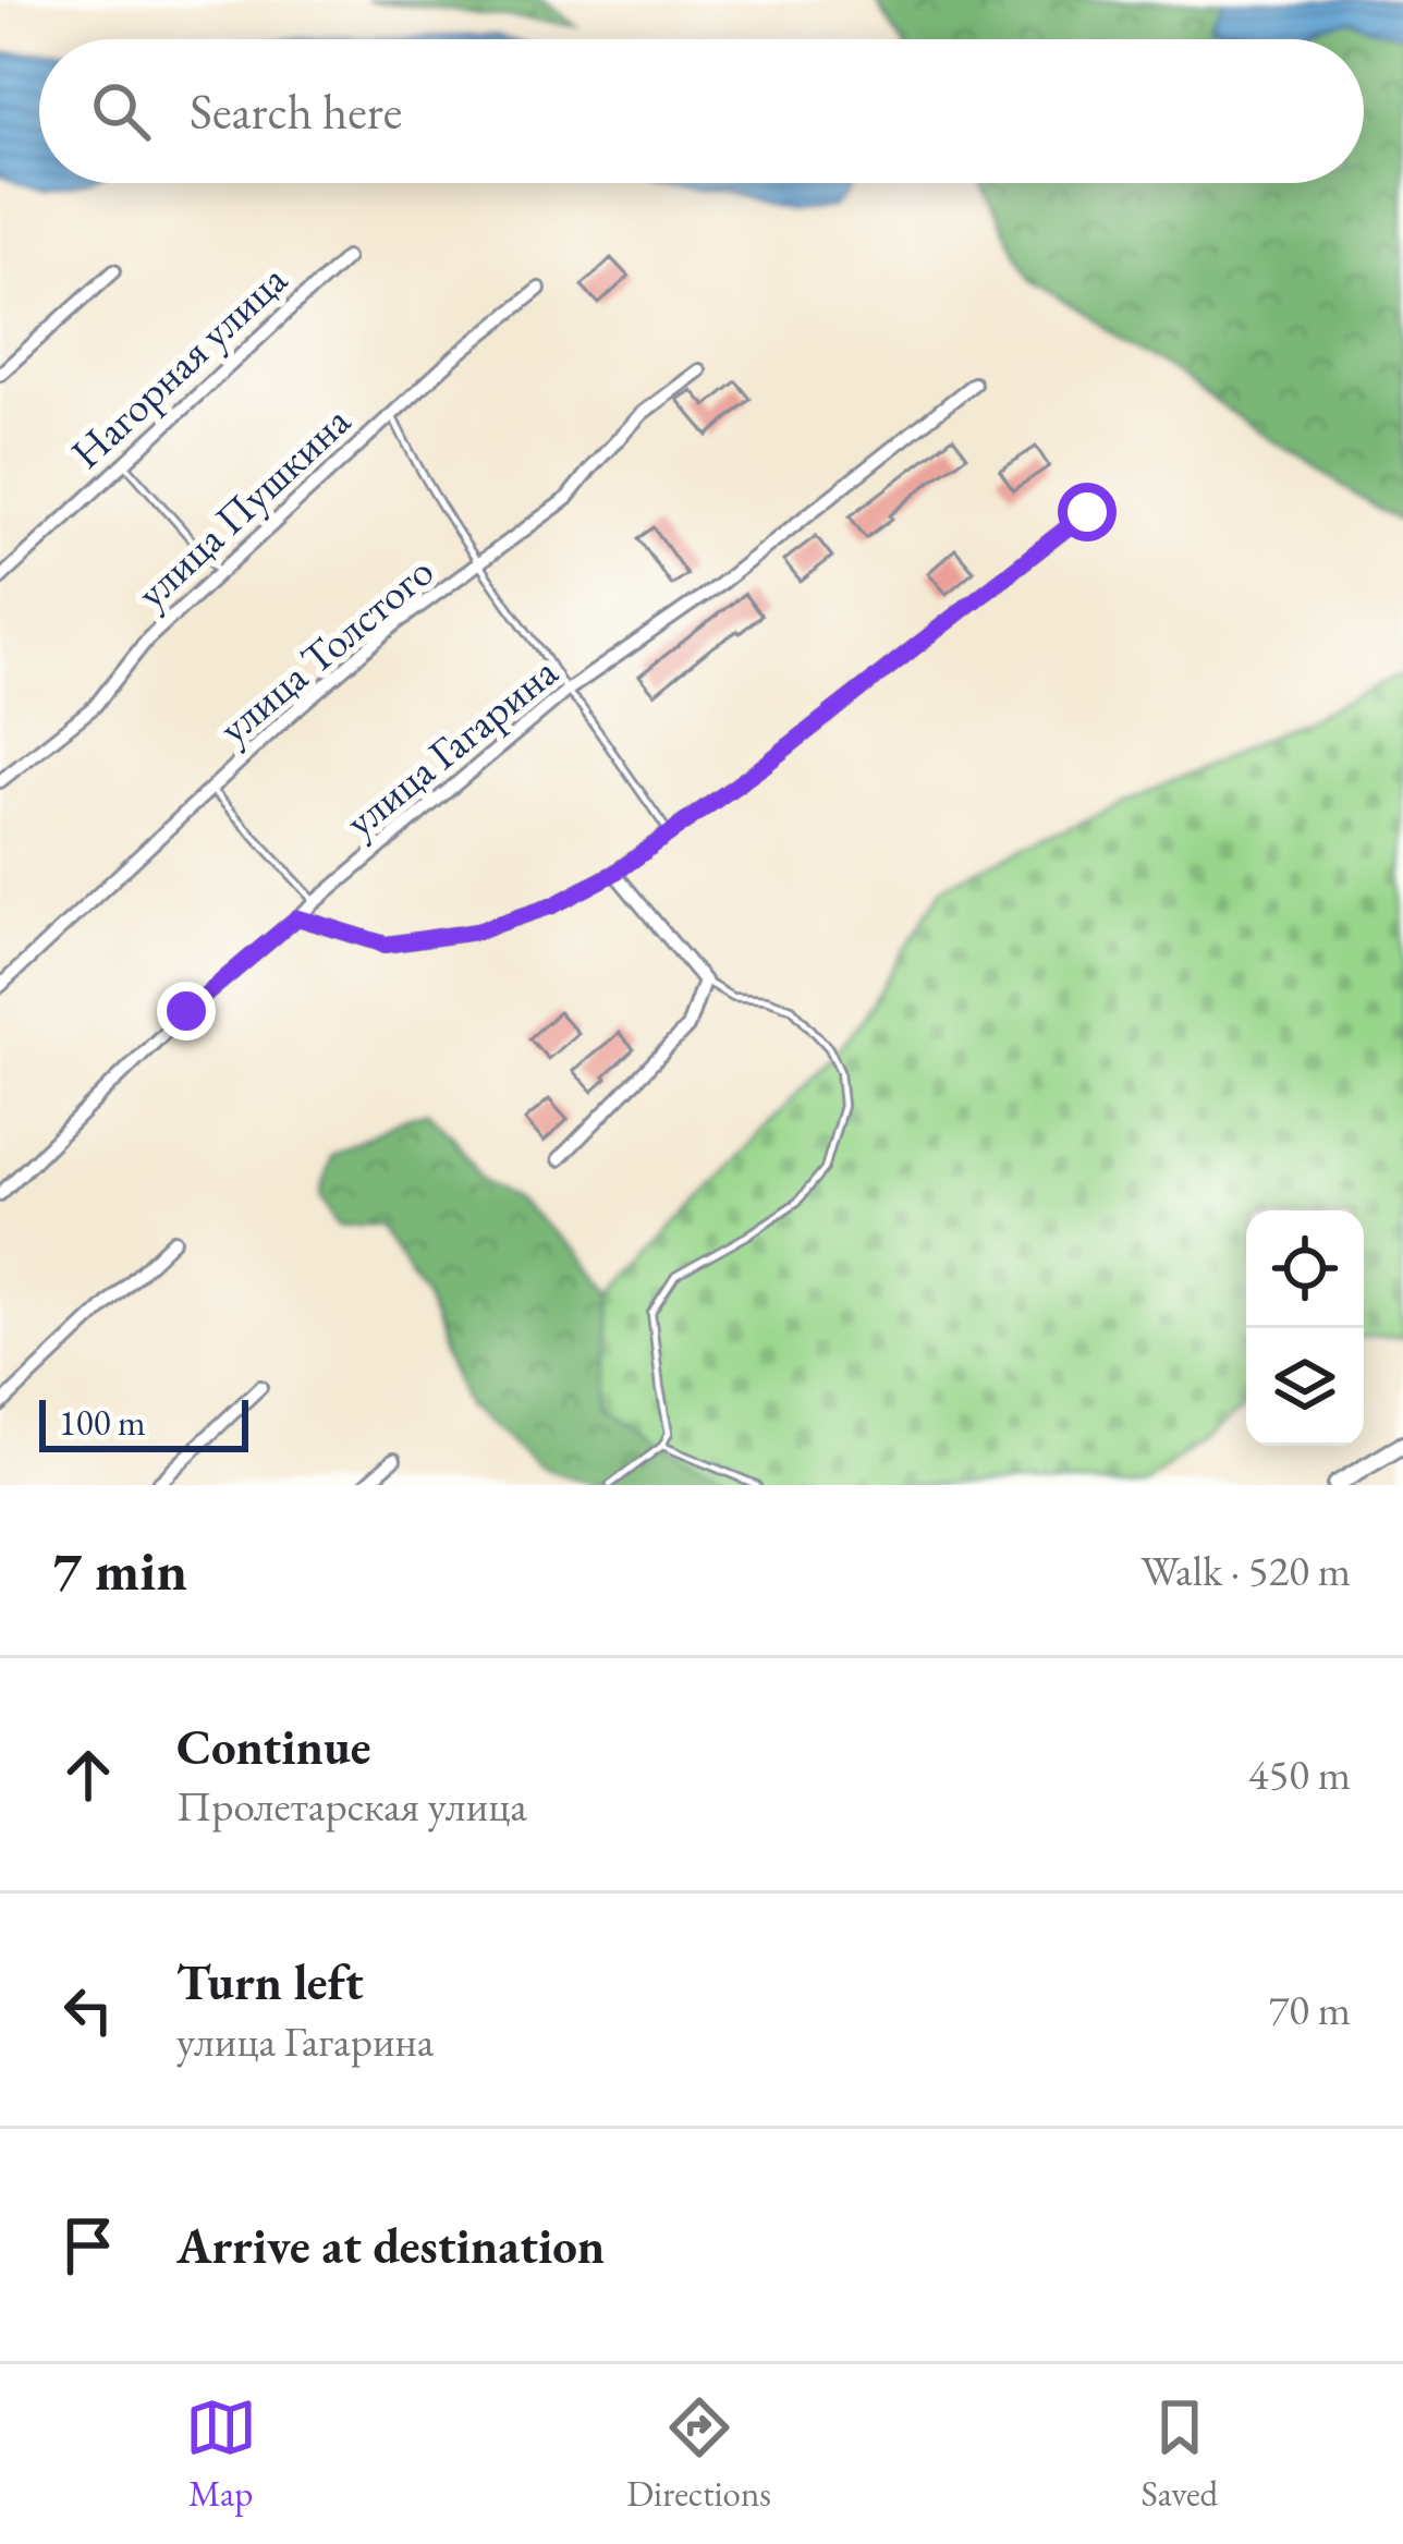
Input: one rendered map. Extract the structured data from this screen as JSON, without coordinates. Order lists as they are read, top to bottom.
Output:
{
  "streets": {
    "street": [
      "Нагорная улица",
      "улица Пушкина",
      "улица Толстого",
      "улица Гагарина"
    ]
  },
  "scale_bar": "100 m",
  "page": {
    "search": "Search here",
    "scale": "100 m",
    "heading": ["7 min", "Walk · 520 m"],
    "list": [
      ["Continue", "Пролетарская улица", "450 m"],
      ["Turn left", "улица Гагарина", "70 m"],
      "Arrive at destination"
    ],
    "nav": ["Map", "Directions", "Saved"]
  }
}
